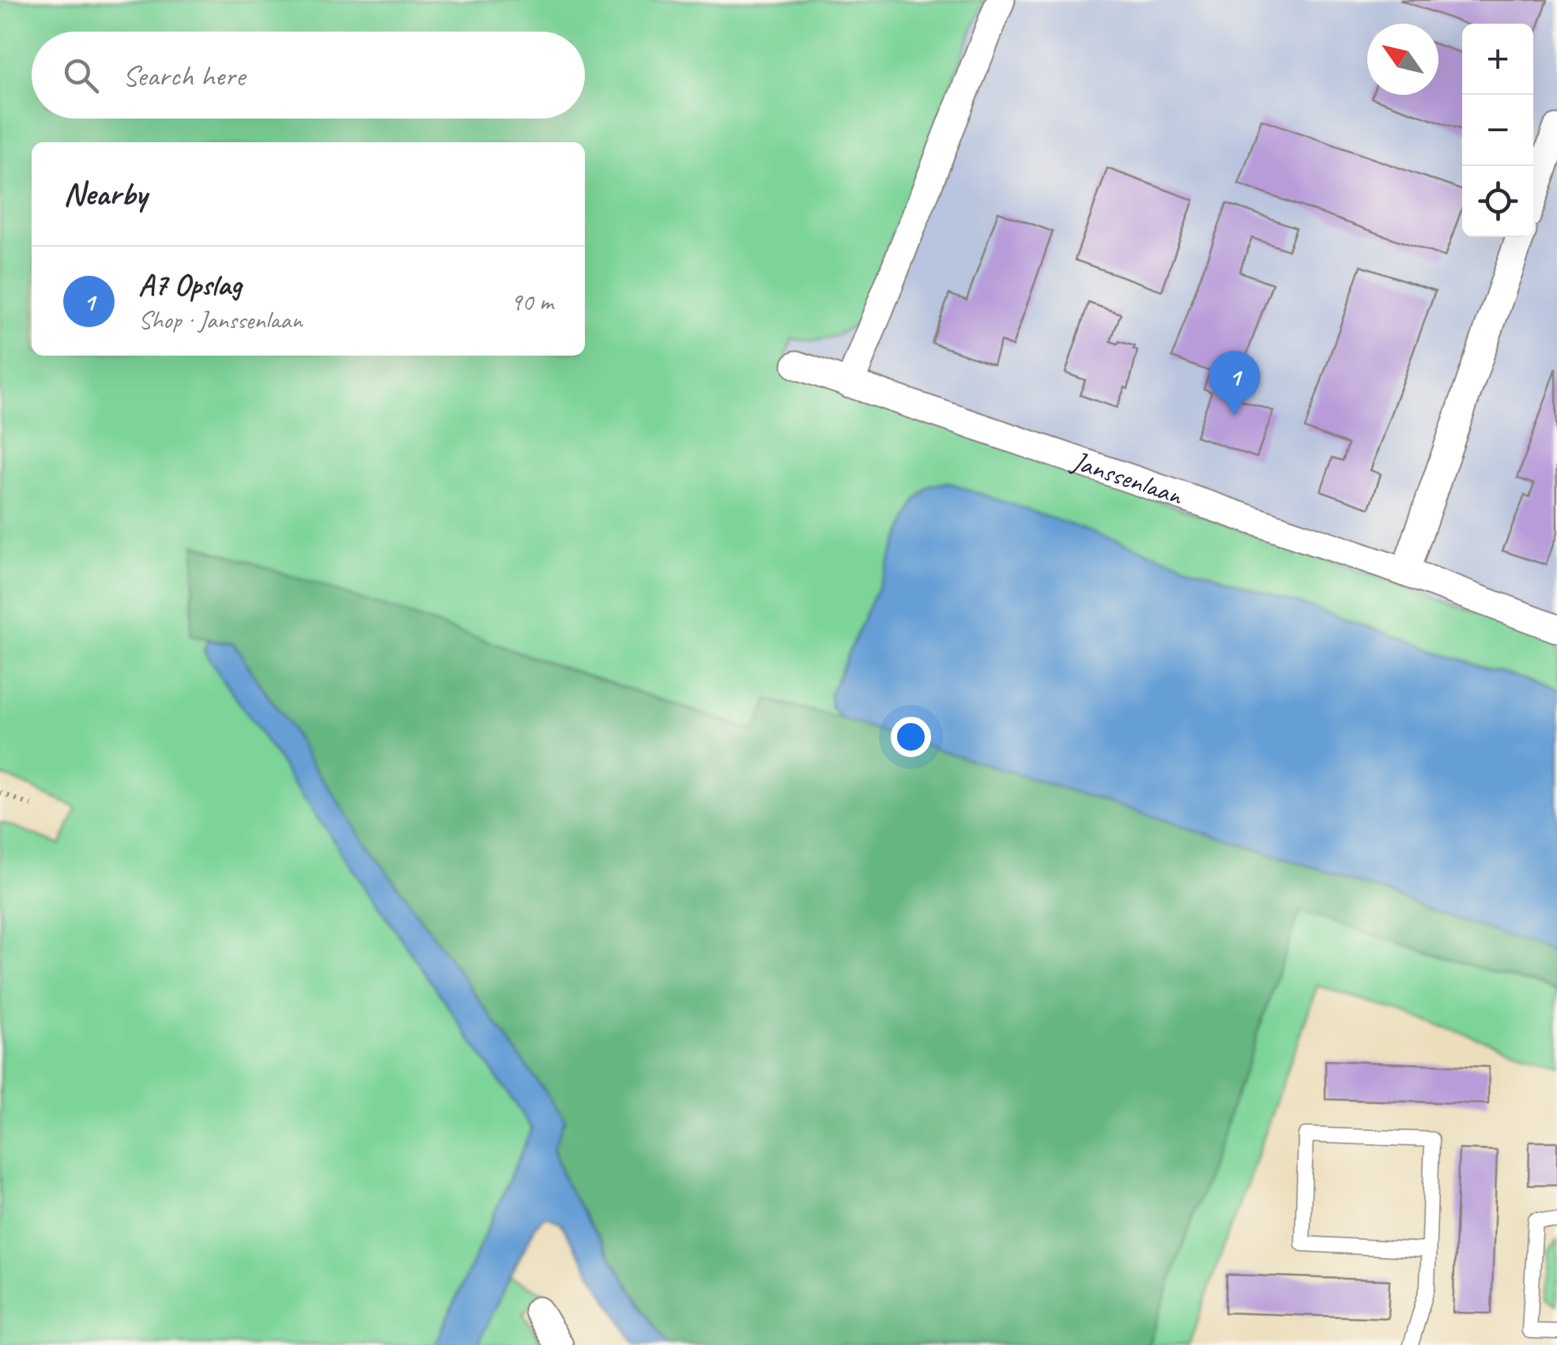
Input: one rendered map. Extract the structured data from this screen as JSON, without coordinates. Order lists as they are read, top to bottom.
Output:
{
  "streets": {
    "street": ["Janssenlaan"]
  },
  "north": "top left",
  "page": {
    "map_buttons": ["+", "−"],
    "search": "Search here",
    "heading": "Nearby",
    "list": [
      {
        "mark": "1",
        "name": "A7 Opslag",
        "note": "Shop · Janssenlaan",
        "value": "90 m"
      }
    ],
    "pins": "1"
  }
}
